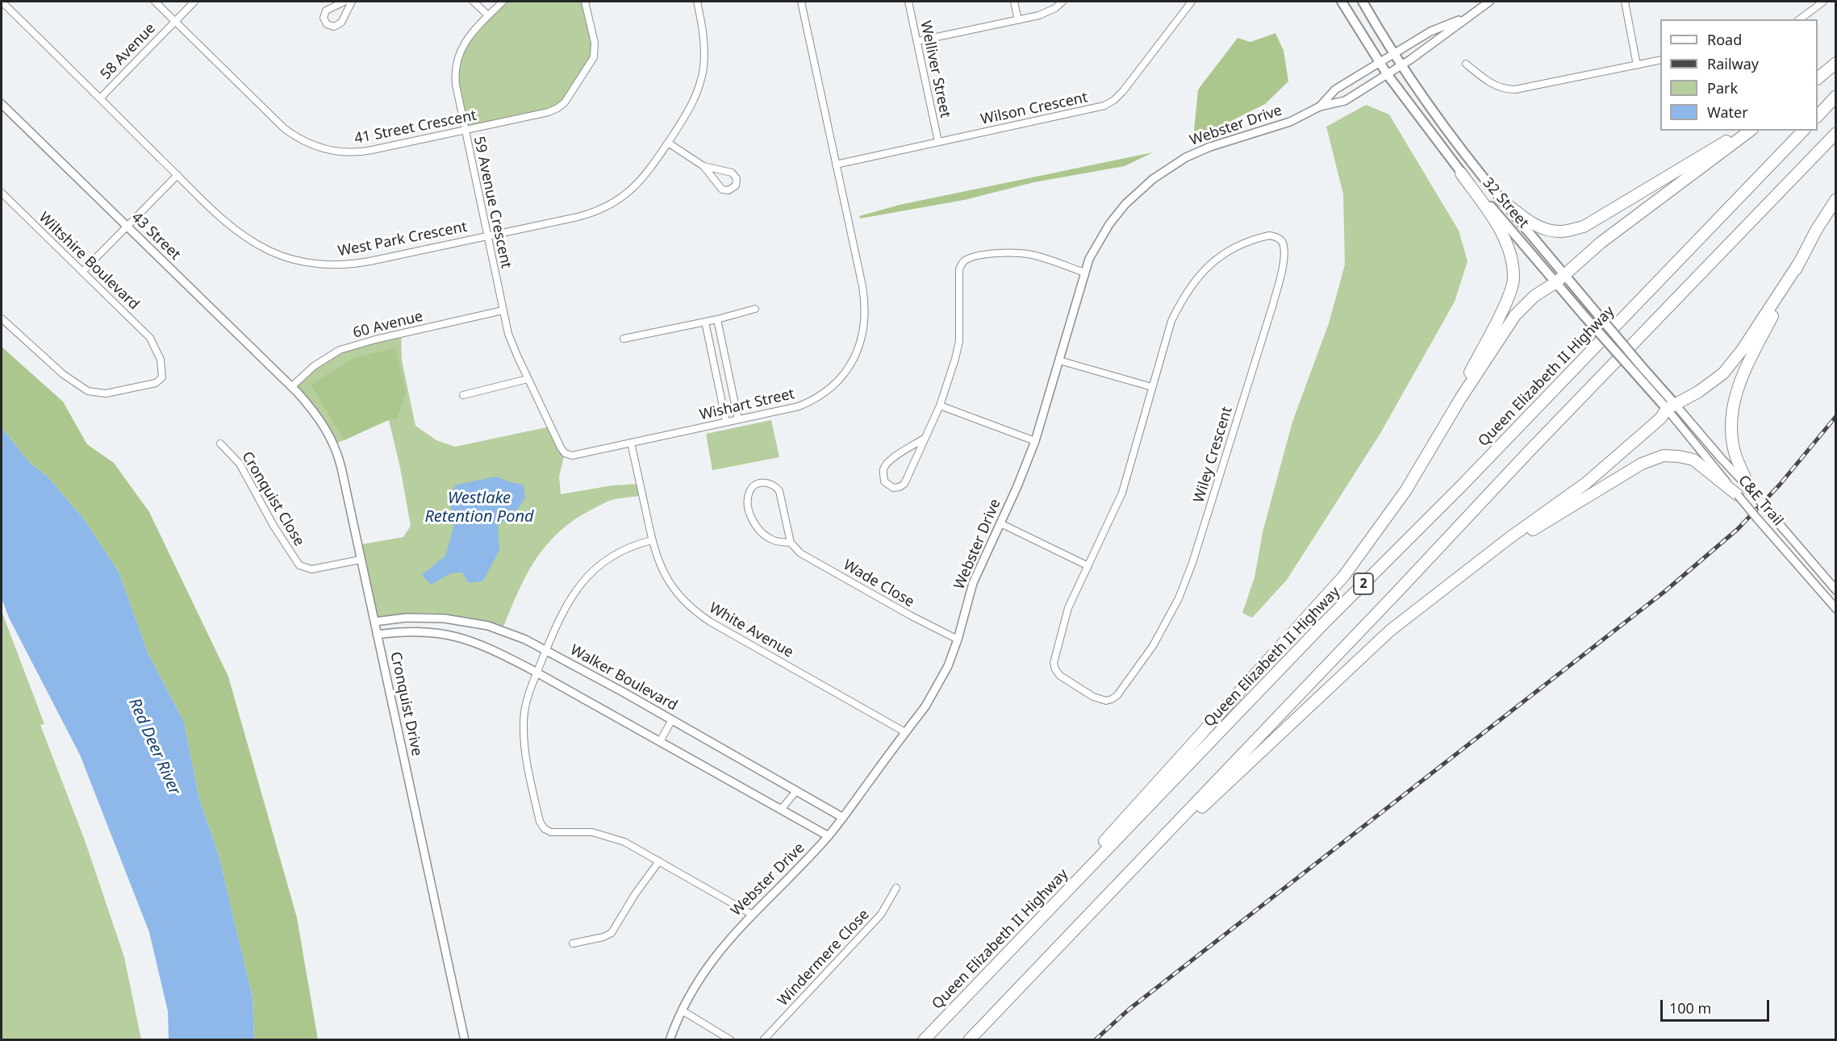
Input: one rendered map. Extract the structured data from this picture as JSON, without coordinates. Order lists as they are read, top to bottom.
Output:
{
  "streets": {
    "highway": ["Queen Elizabeth II Highway", "2"],
    "main road": ["32 Street"],
    "street": [
      "58 Avenue",
      "Welliver Street",
      "Wilson Crescent",
      "Webster Drive",
      "41 Street Crescent",
      "59 Avenue Crescent",
      "43 Street",
      "West Park Crescent",
      "Wiltshire Boulevard",
      "60 Avenue",
      "Wishart Street",
      "Wiley Crescent",
      "Cronquist Close",
      "C&E Trail",
      "Wade Close",
      "White Avenue",
      "Walker Boulevard",
      "Cronquist Drive",
      "Windermere Close"
    ]
  },
  "crossings": [
    ["58 Avenue", "41 Street Crescent"],
    ["58 Avenue", "West Park Crescent"],
    ["Welliver Street", "Wilson Crescent"],
    ["Wilson Crescent", "Wishart Street"],
    ["Webster Drive", "32 Street"],
    ["Webster Drive", "Wade Close"],
    ["Webster Drive", "White Avenue"],
    ["Webster Drive", "Walker Boulevard"],
    ["41 Street Crescent", "59 Avenue Crescent"],
    ["59 Avenue Crescent", "West Park Crescent"],
    ["59 Avenue Crescent", "60 Avenue"],
    ["59 Avenue Crescent", "Wishart Street"],
    ["32 Street", "C&E Trail"],
    ["43 Street", "60 Avenue"],
    ["43 Street", "Cronquist Drive"],
    ["60 Avenue", "Wishart Street"],
    ["60 Avenue", "Cronquist Drive"],
    ["Wishart Street", "White Avenue"],
    ["Cronquist Close", "Cronquist Drive"],
    ["Walker Boulevard", "Cronquist Drive"]
  ],
  "water": ["Westlake Retention Pond", "Red Deer River"],
  "legend": [
    "Road",
    "Railway",
    "Park",
    "Water"
  ],
  "scale_bar": "100 m"
}
